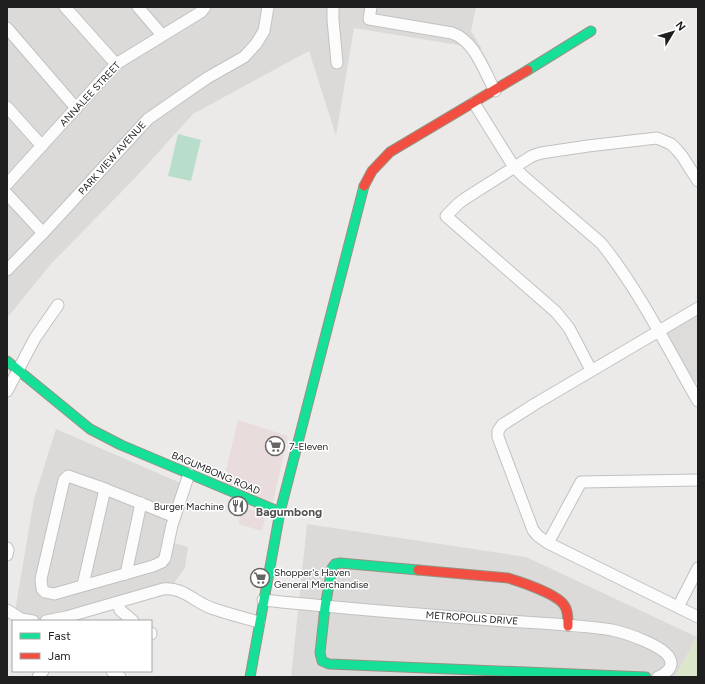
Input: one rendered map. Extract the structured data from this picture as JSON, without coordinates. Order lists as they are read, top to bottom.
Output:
{
  "streets": {
    "street": [
      "ANNALEE STREET",
      "PARK VIEW AVENUE",
      "BAGUMBONG ROAD",
      "METROPOLIS DRIVE"
    ]
  },
  "districts": ["Bagumbong"],
  "places": {
    "supermarket": ["7-Eleven", "Shopper's Haven General Merchandise"],
    "restaurant": ["Burger Machine"]
  },
  "legend": ["Fast", "Jam"],
  "north": "top right"
}
